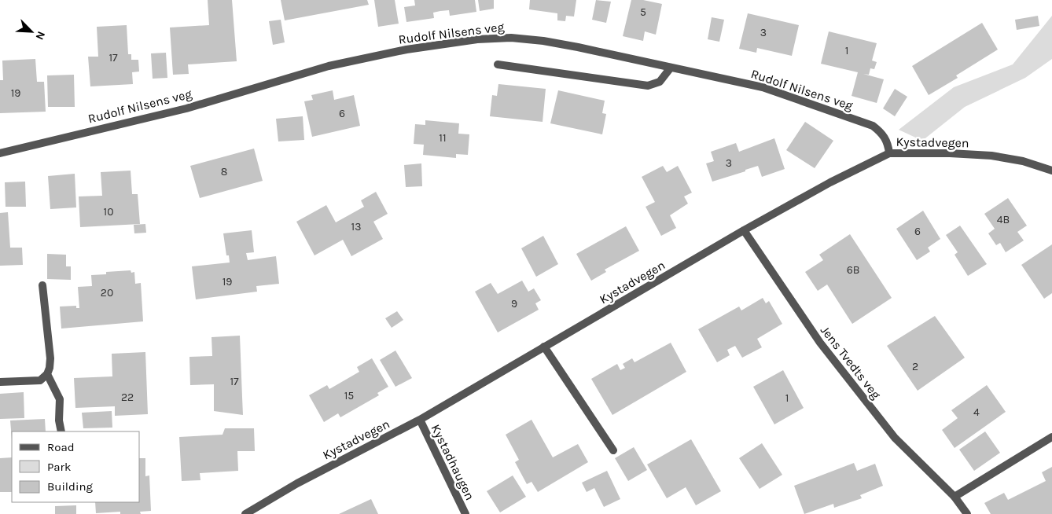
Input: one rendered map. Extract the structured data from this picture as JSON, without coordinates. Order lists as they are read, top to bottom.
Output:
{
  "streets": {
    "street": [
      "Rudolf Nilsens veg",
      "Kystadvegen",
      "Jens Tvedts veg",
      "Kystadhaugen"
    ]
  },
  "crossings": [
    ["Rudolf Nilsens veg", "Kystadvegen"],
    ["Kystadvegen", "Jens Tvedts veg"],
    ["Kystadvegen", "Kystadhaugen"]
  ],
  "house_numbers": [
    "5",
    "3",
    "1",
    "17",
    "19",
    "6",
    "11",
    "3",
    "8",
    "10",
    "4B",
    "13",
    "6",
    "6B",
    "19",
    "20",
    "9",
    "2",
    "17",
    "15",
    "22",
    "1",
    "4"
  ],
  "legend": ["Road", "Park", "Building"],
  "north": "bottom right"
}
